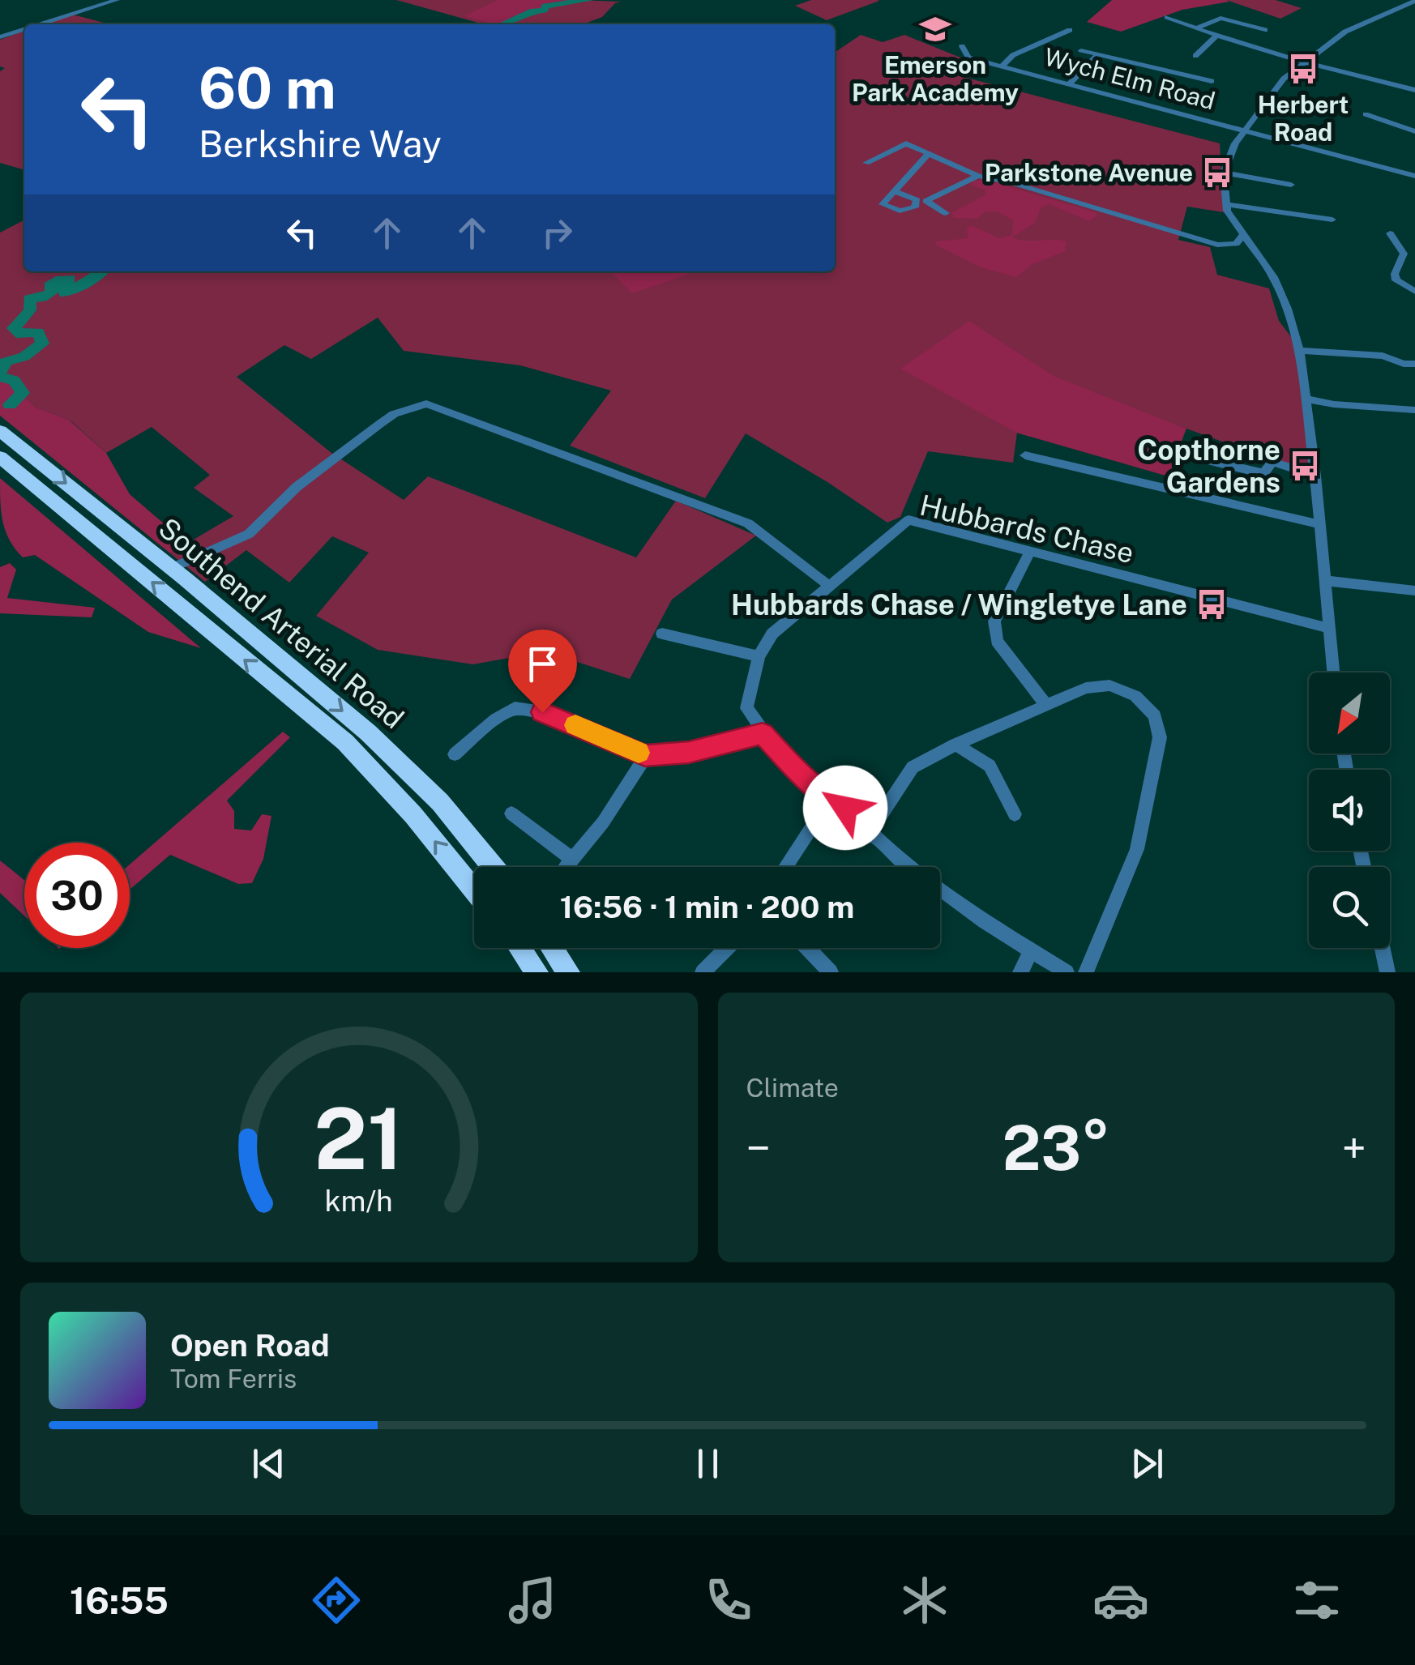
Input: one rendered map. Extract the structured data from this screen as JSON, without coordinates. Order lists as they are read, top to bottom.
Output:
{
  "streets": {
    "highway": ["Southend Arterial Road"],
    "street": ["Wych Elm Road", "Hubbards Chase"]
  },
  "places": {
    "school or university": ["Emerson Park Academy"],
    "bus stop": [
      "Herbert Road",
      "Parkstone Avenue",
      "Copthorne Gardens",
      "Hubbards Chase / Wingletye Lane"
    ]
  },
  "north": "bottom left",
  "page": {
    "turn": ["60 m", "Berkshire Way"],
    "limit": "30",
    "trip": "16:56 · 1 min · 200 m",
    "tile": "Climate",
    "heat": ["−", "23°", "+"],
    "song": ["Open Road", "Tom Ferris"],
    "tabs": "16:55",
    "gauge": ["21", "km/h"]
  }
}
